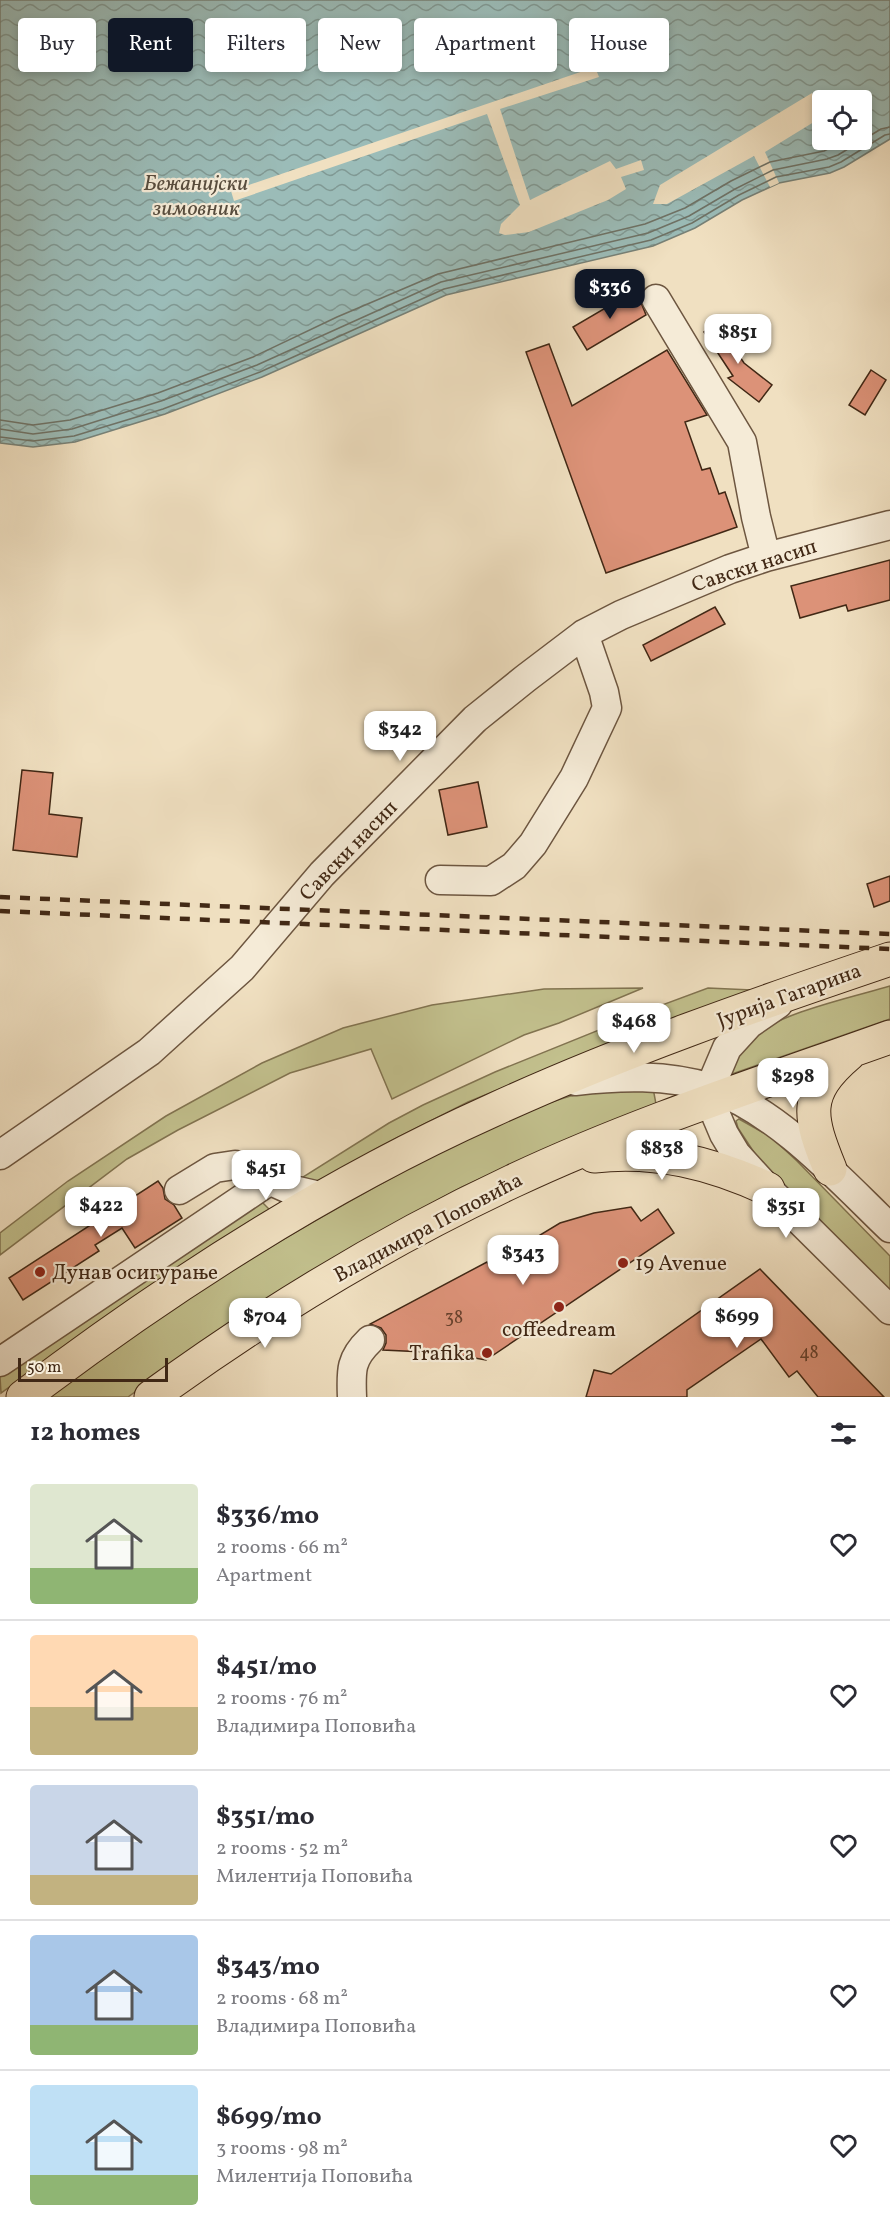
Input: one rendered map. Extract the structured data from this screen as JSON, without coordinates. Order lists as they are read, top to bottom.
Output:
{
  "streets": {
    "main road": ["Јурија Гагарина", "Владимира Поповића"],
    "street": ["Савски насип"]
  },
  "water": ["Бежанијски зимовник"],
  "places": [
    "19 Avenue",
    "Дунав осигурање",
    "coffeedream",
    "Trafika"
  ],
  "house_numbers": ["38", "48"],
  "scale_bar": "50 m",
  "page": {
    "chip": [
      "Buy",
      "Rent",
      "Filters",
      "New",
      "Apartment",
      "House"
    ],
    "price": [
      "$336",
      "$851",
      "$342",
      "$468",
      "$298",
      "$838",
      "$451",
      "$422",
      "$351",
      "$343",
      "$704",
      "$699"
    ],
    "scale": "50 m",
    "heading": "12 homes",
    "list": [
      {
        "name": "$336/mo",
        "note": "2 rooms · 66 m² · Apartment"
      },
      {
        "name": "$451/mo",
        "note": "2 rooms · 76 m² · Владимира Поповића"
      },
      {
        "name": "$351/mo",
        "note": "2 rooms · 52 m² · Милентија Поповића"
      },
      {
        "name": "$343/mo",
        "note": "2 rooms · 68 m² · Владимира Поповића"
      },
      {
        "name": "$699/mo",
        "note": "3 rooms · 98 m² · Милентија Поповића"
      }
    ]
  }
}
